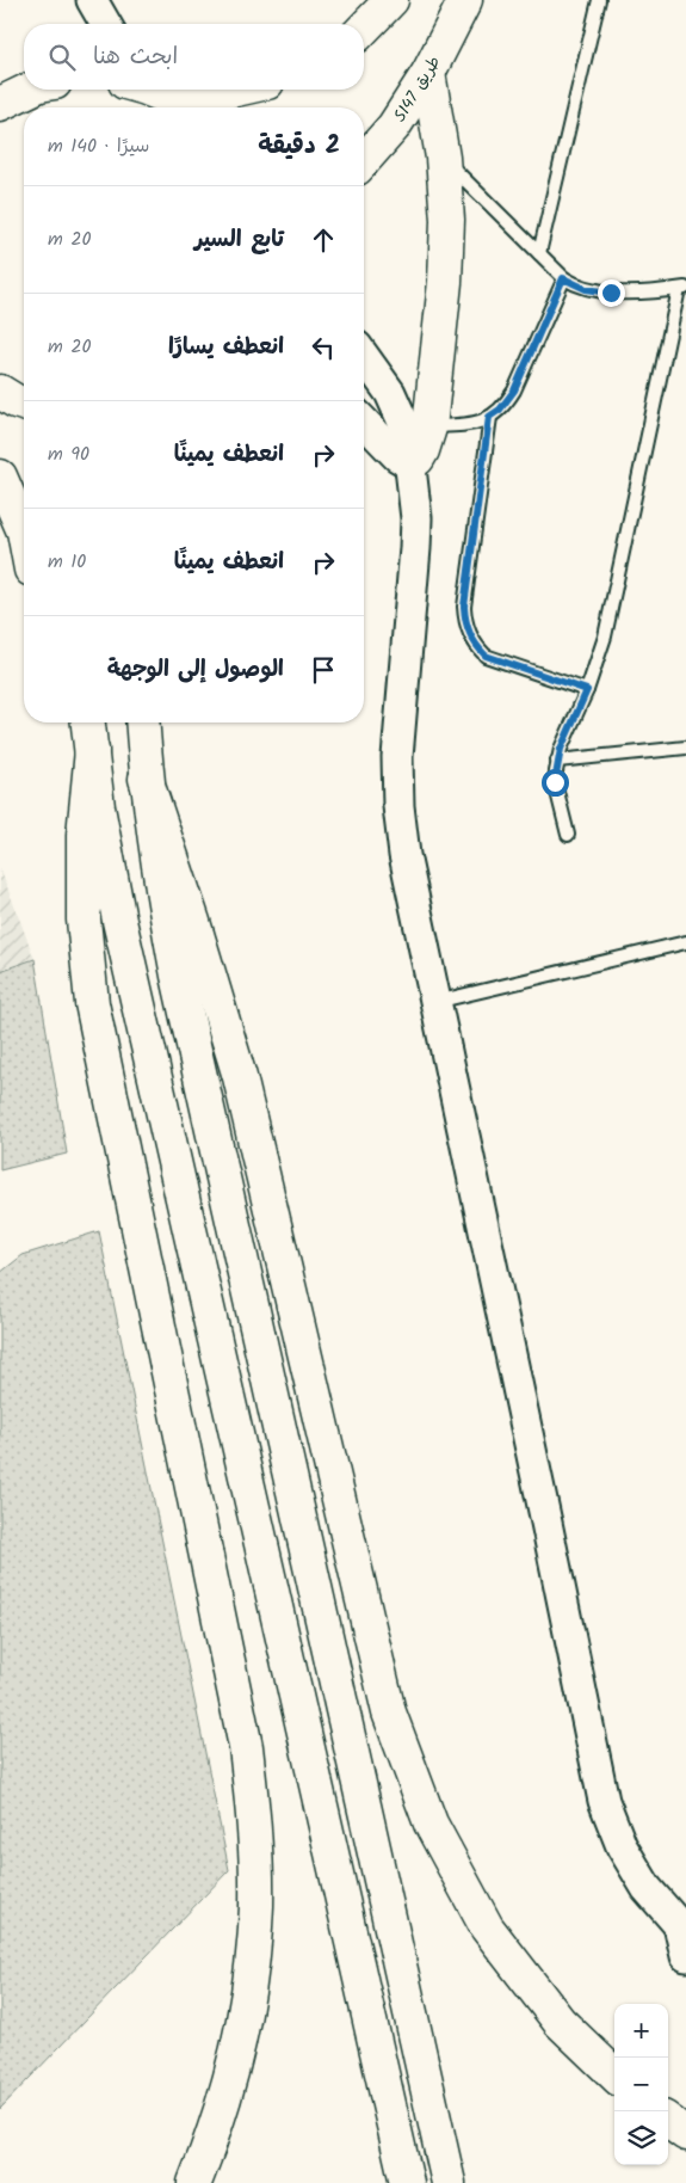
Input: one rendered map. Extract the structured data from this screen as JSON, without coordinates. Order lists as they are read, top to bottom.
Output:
{
  "streets": {
    "main road": ["S147 طريق"]
  },
  "page": {
    "search": "ابحث هنا",
    "heading": ["2 دقيقة", "سيرًا · 140 m"],
    "list": [
      ["تابع السير", "20 m"],
      ["انعطف يسارًا", "20 m"],
      ["انعطف يمينًا", "90 m"],
      ["انعطف يمينًا", "10 m"],
      "الوصول إلى الوجهة"
    ],
    "map_buttons": ["+", "−"]
  }
}
